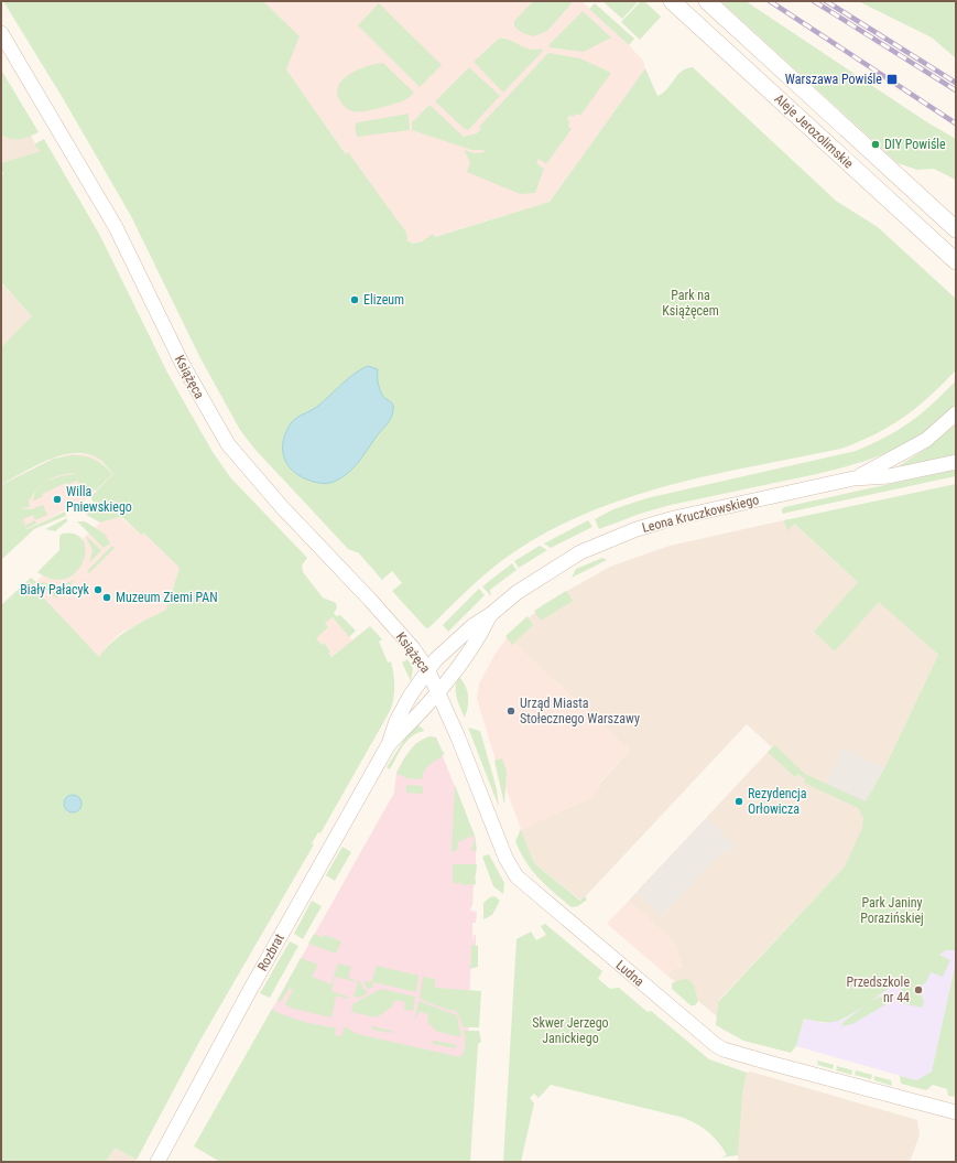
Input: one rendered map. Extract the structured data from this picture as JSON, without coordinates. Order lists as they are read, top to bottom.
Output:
{
  "streets": {
    "main road": ["Aleje Jerozolimskie"],
    "street": [
      "Książęca",
      "Leona Kruczkowskiego",
      "Rozbrat",
      "Ludna"
    ]
  },
  "crossings": [
    ["Książęca", "Leona Kruczkowskiego"],
    ["Książęca", "Rozbrat"],
    ["Książęca", "Ludna"],
    ["Leona Kruczkowskiego", "Rozbrat"],
    ["Leona Kruczkowskiego", "Ludna"],
    ["Rozbrat", "Ludna"]
  ],
  "parks": ["Park na Książęcem", "Park Janiny Porazińskiej", "Skwer Jerzego Janickiego"],
  "places": {
    "transit": ["Warszawa Powiśle"],
    "other": [
      "DIY Powiśle",
      "Elizeum",
      "Willa Pniewskiego",
      "Biały Pałacyk",
      "Muzeum Ziemi PAN",
      "Urząd Miasta Stołecznego Warszawy",
      "Rezydencja Orłowicza",
      "Przedszkole nr 44"
    ]
  }
}
